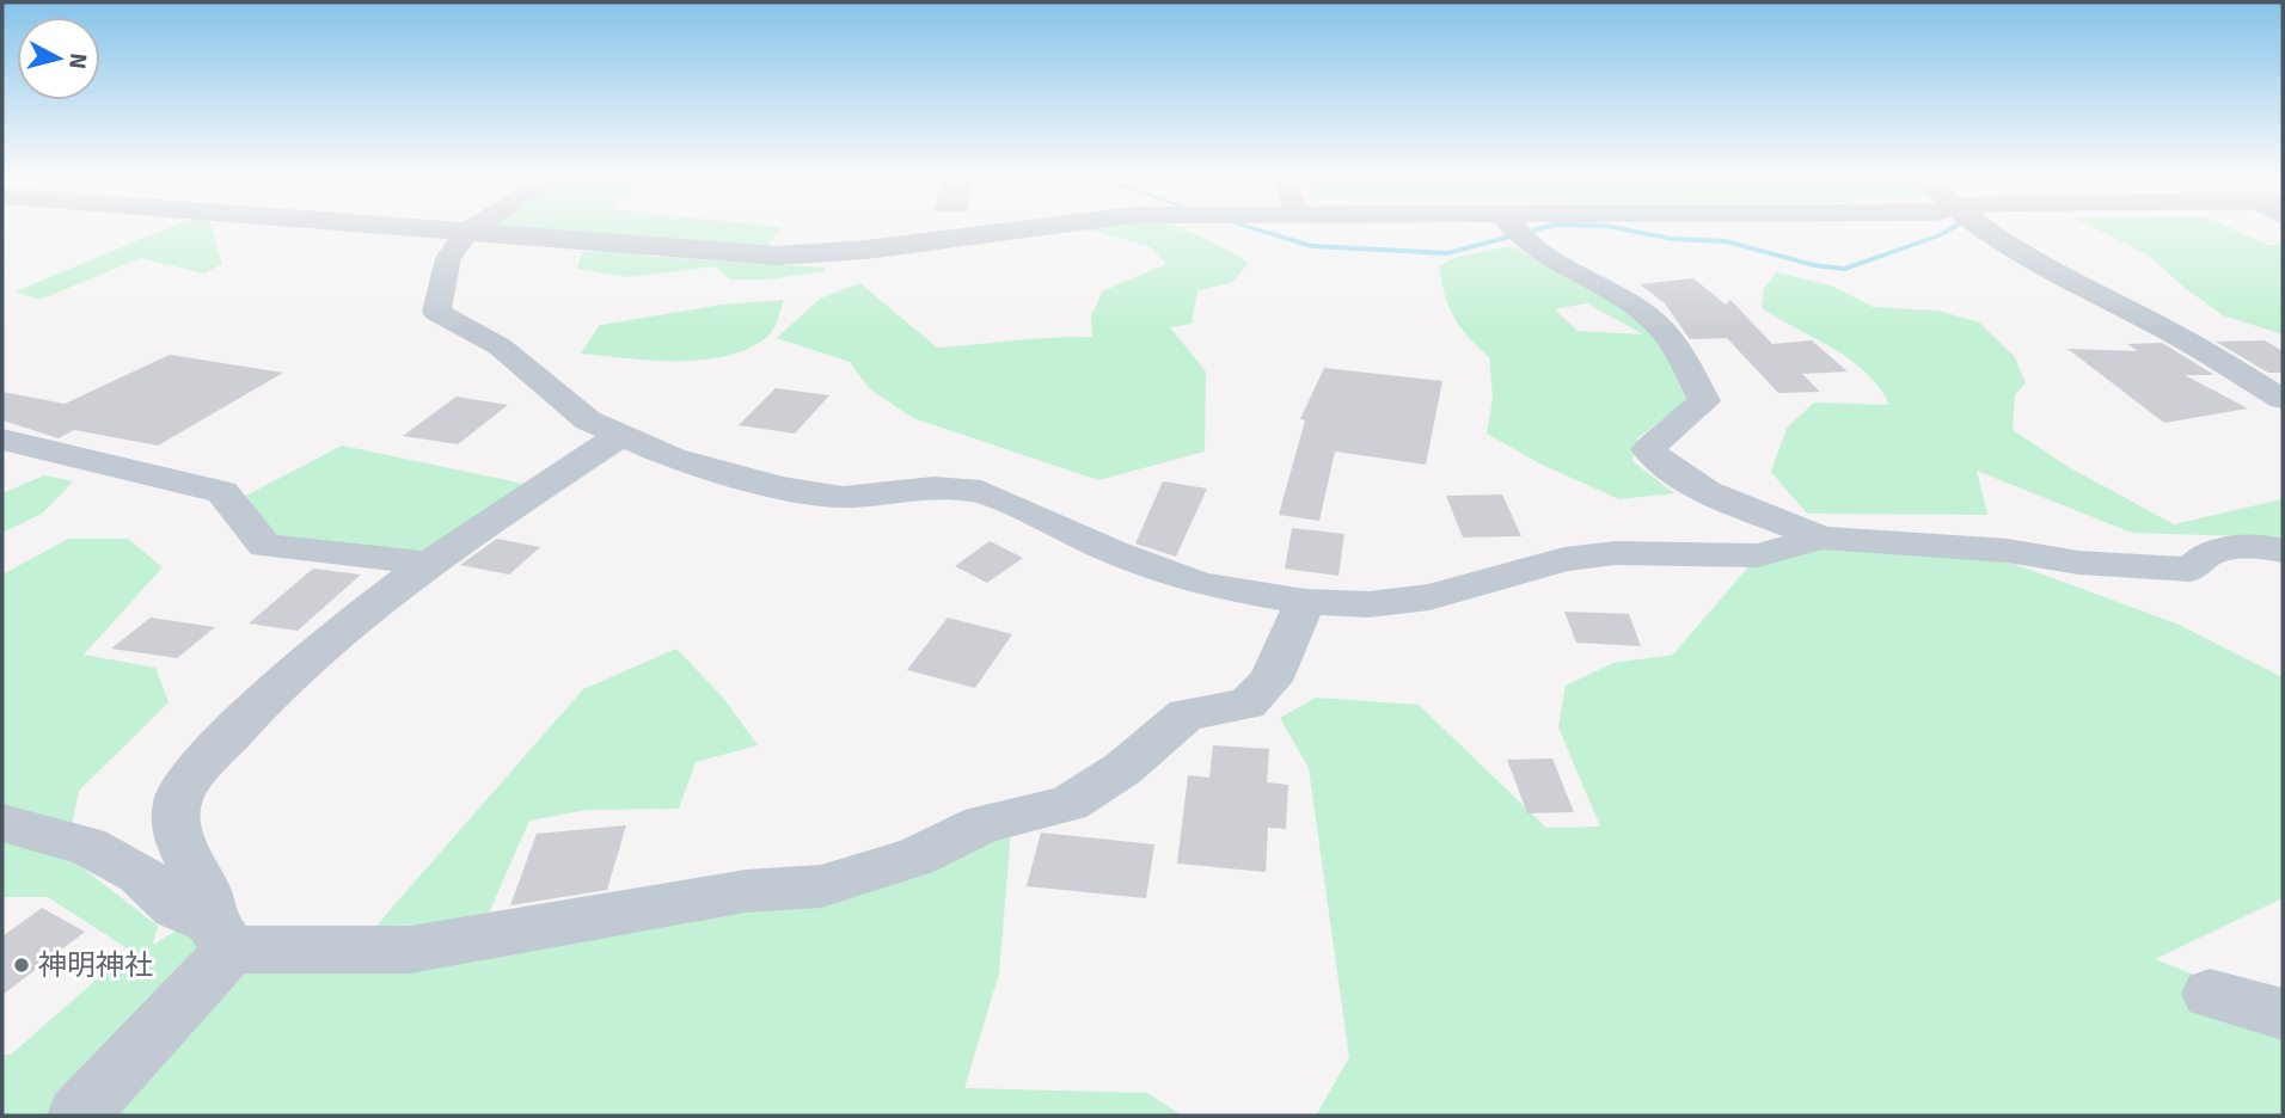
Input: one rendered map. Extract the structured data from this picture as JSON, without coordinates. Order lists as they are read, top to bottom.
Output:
{
  "places": ["神明神社"],
  "north": "right"
}
